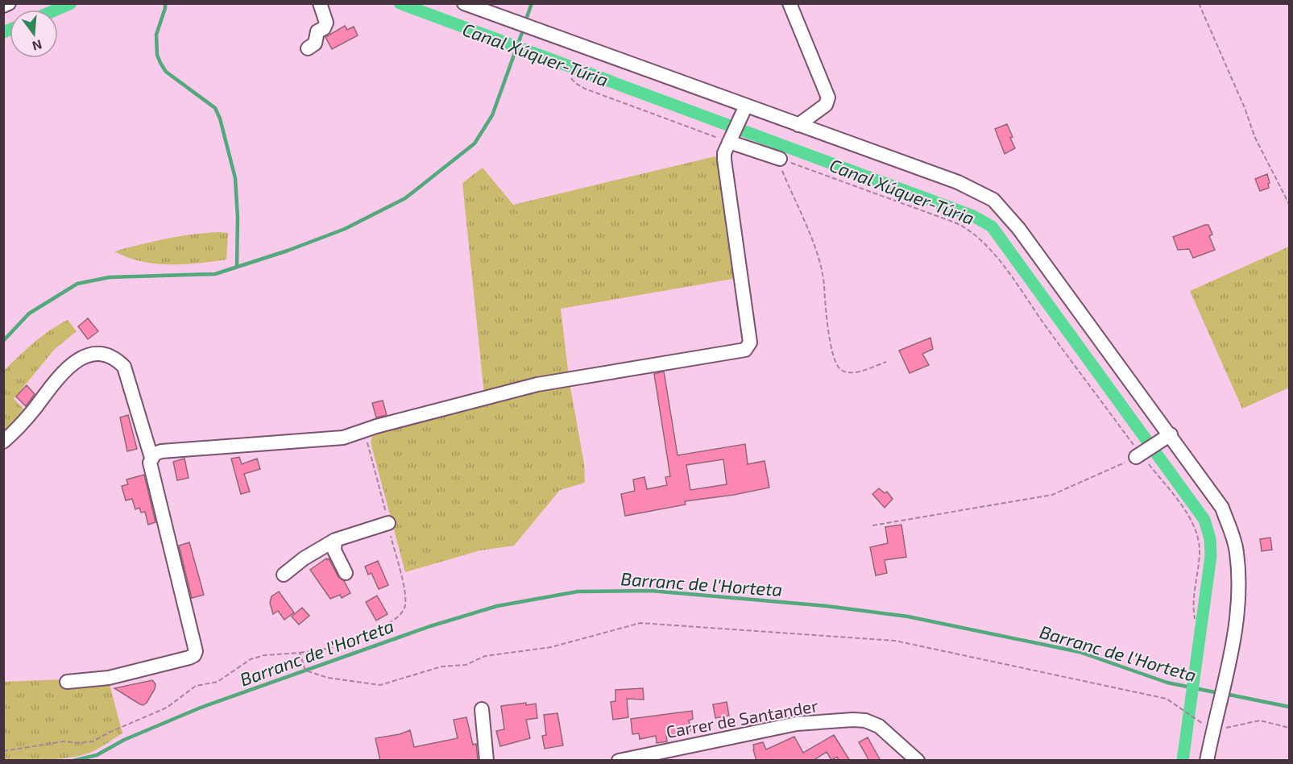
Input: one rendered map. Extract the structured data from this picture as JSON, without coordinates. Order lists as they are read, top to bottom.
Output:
{
  "streets": {
    "street": ["Carrer de Santander"]
  },
  "water": ["Canal Xúquer-Túria", "Barranc de l'Horteta"],
  "north": "bottom"
}
